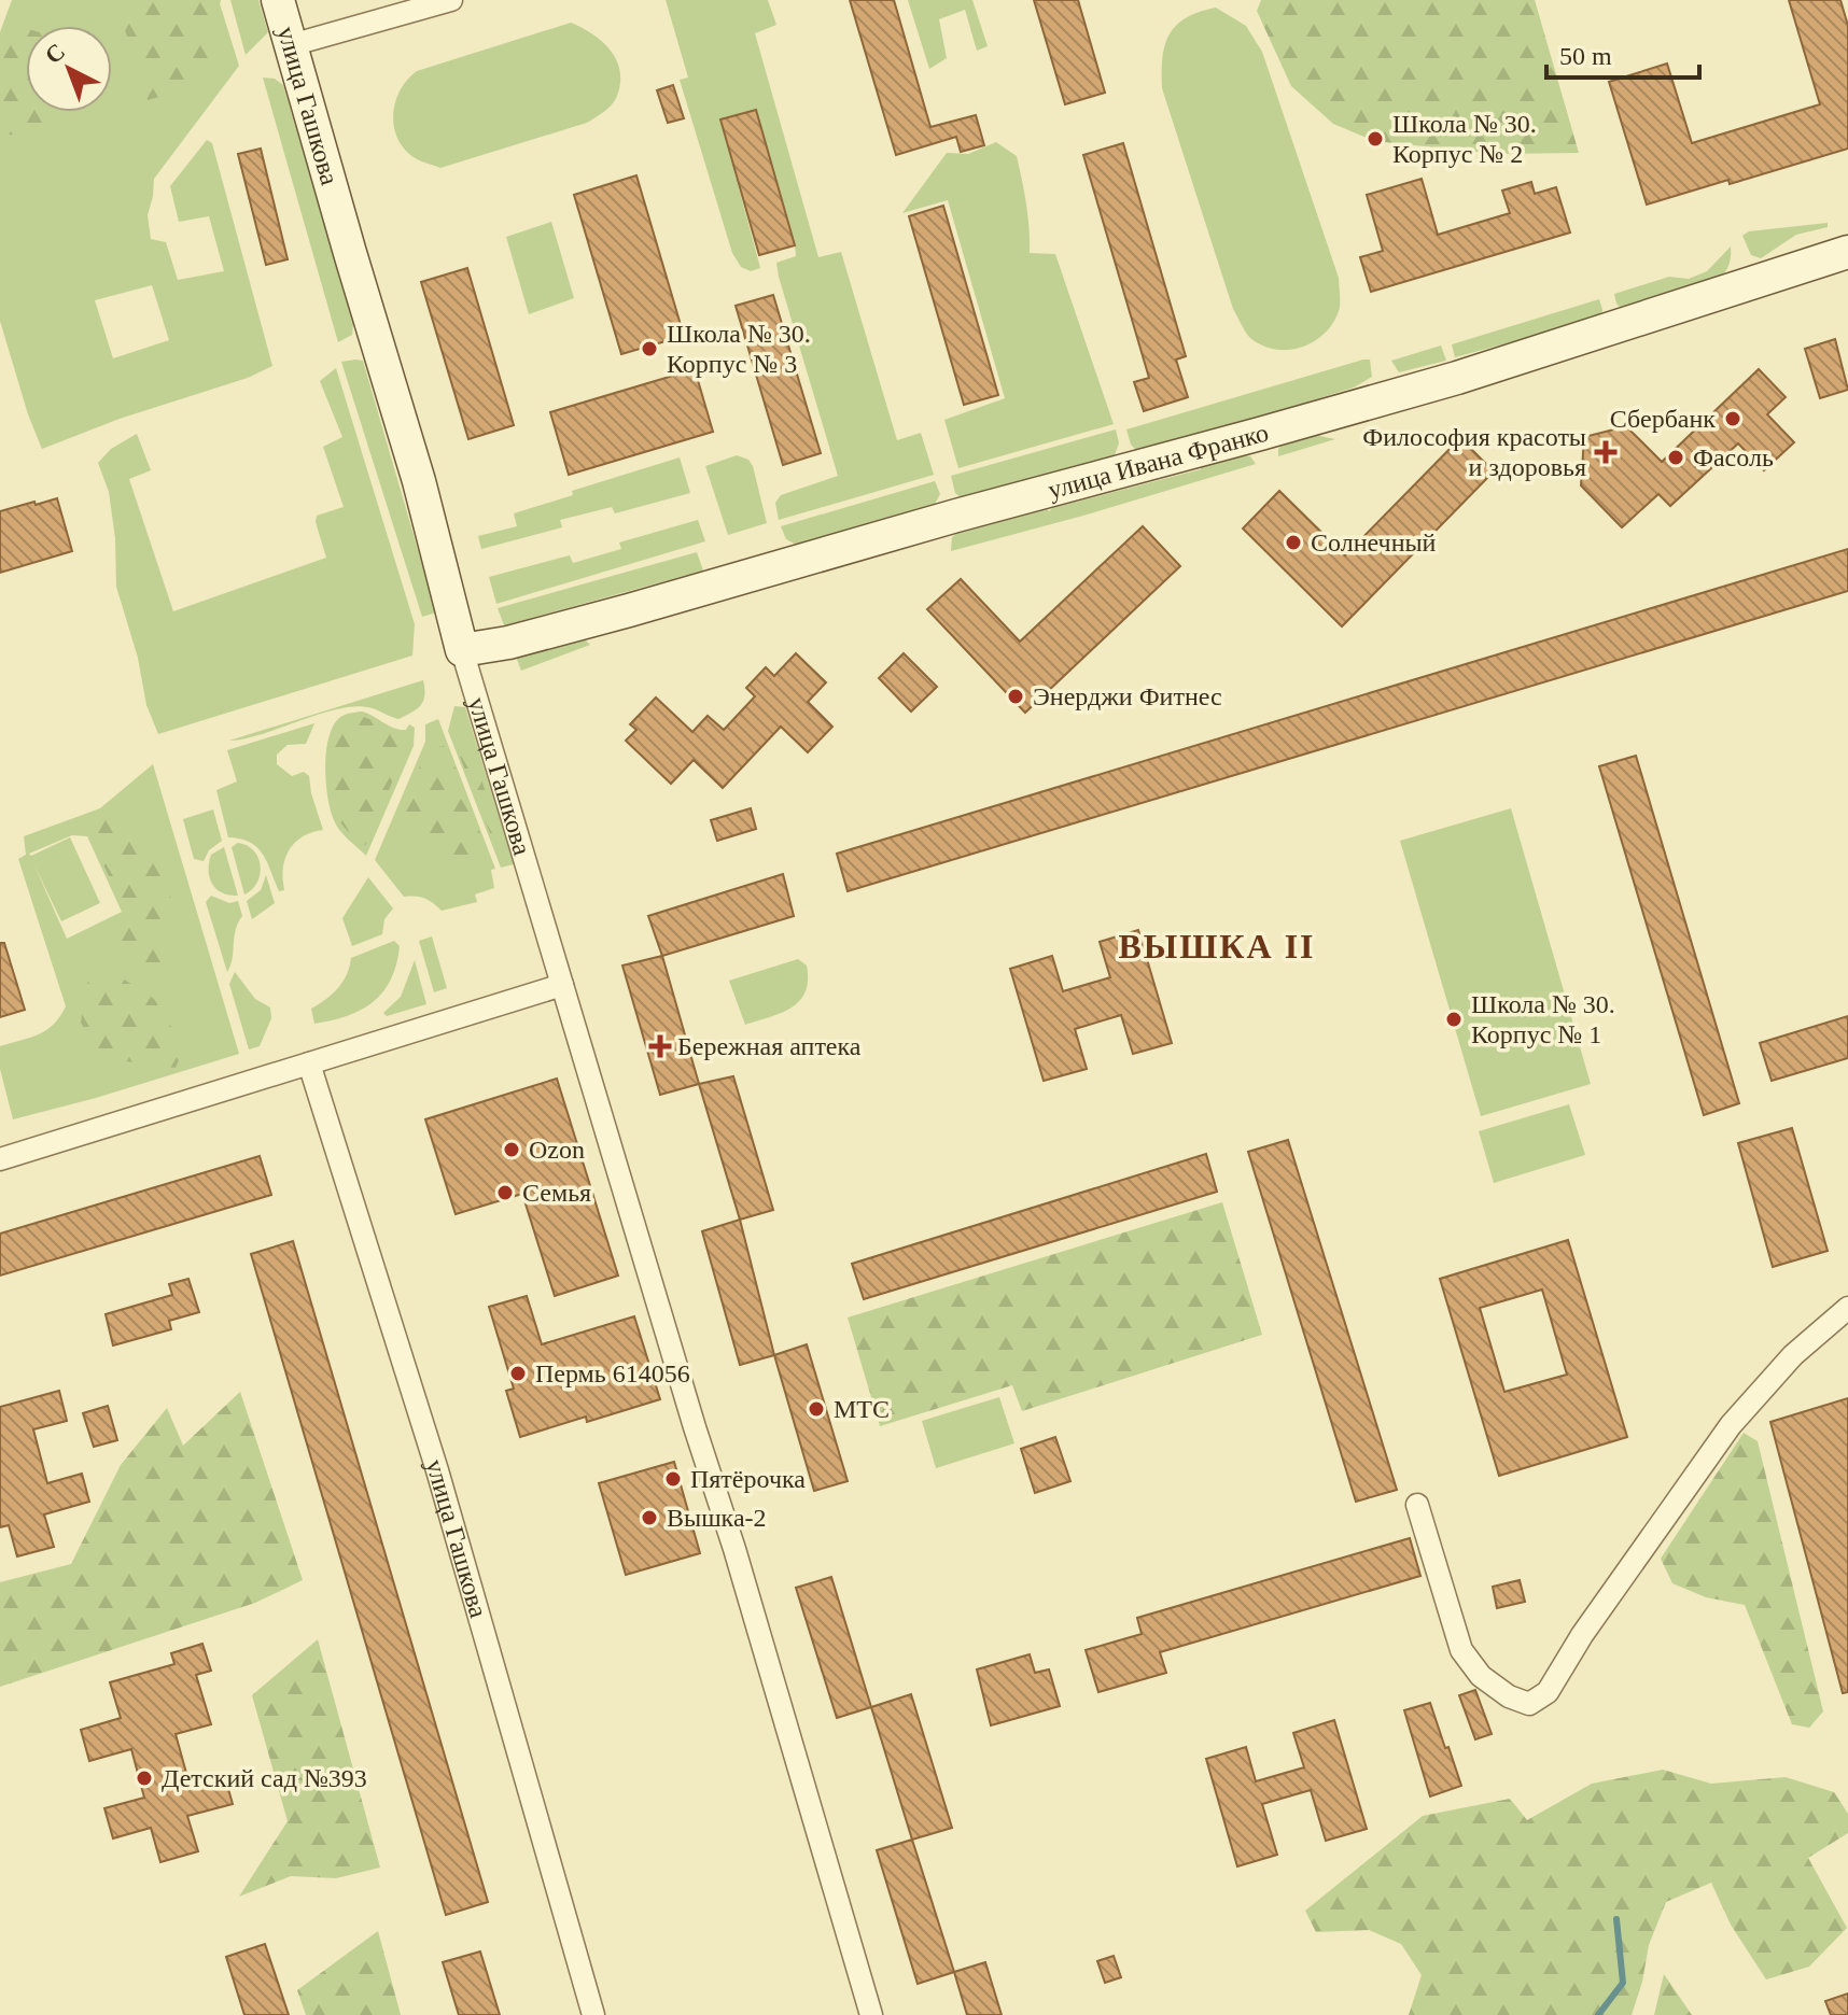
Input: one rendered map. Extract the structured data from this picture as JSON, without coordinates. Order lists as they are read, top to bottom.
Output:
{
  "streets": {
    "street": ["улица Гашкова", "улица Ивана Франко"]
  },
  "crossings": [
    ["улица Гашкова", "улица Ивана Франко"]
  ],
  "districts": ["ВЫШКА II"],
  "places": {
    "other": [
      "Школа № 30. Корпус № 2",
      "Школа № 30. Корпус № 3",
      "Сбербанк",
      "Фасоль",
      "Солнечный",
      "Энерджи Фитнес",
      "Школа № 30. Корпус № 1",
      "Ozon",
      "Семья",
      "Пермь 614056",
      "МТС",
      "Пятёрочка",
      "Вышка-2",
      "Детский сад №393"
    ],
    "health": ["Философия красоты и здоровья", "Бережная аптека"]
  },
  "scale_bar": "50 m",
  "north": "top left"
}
